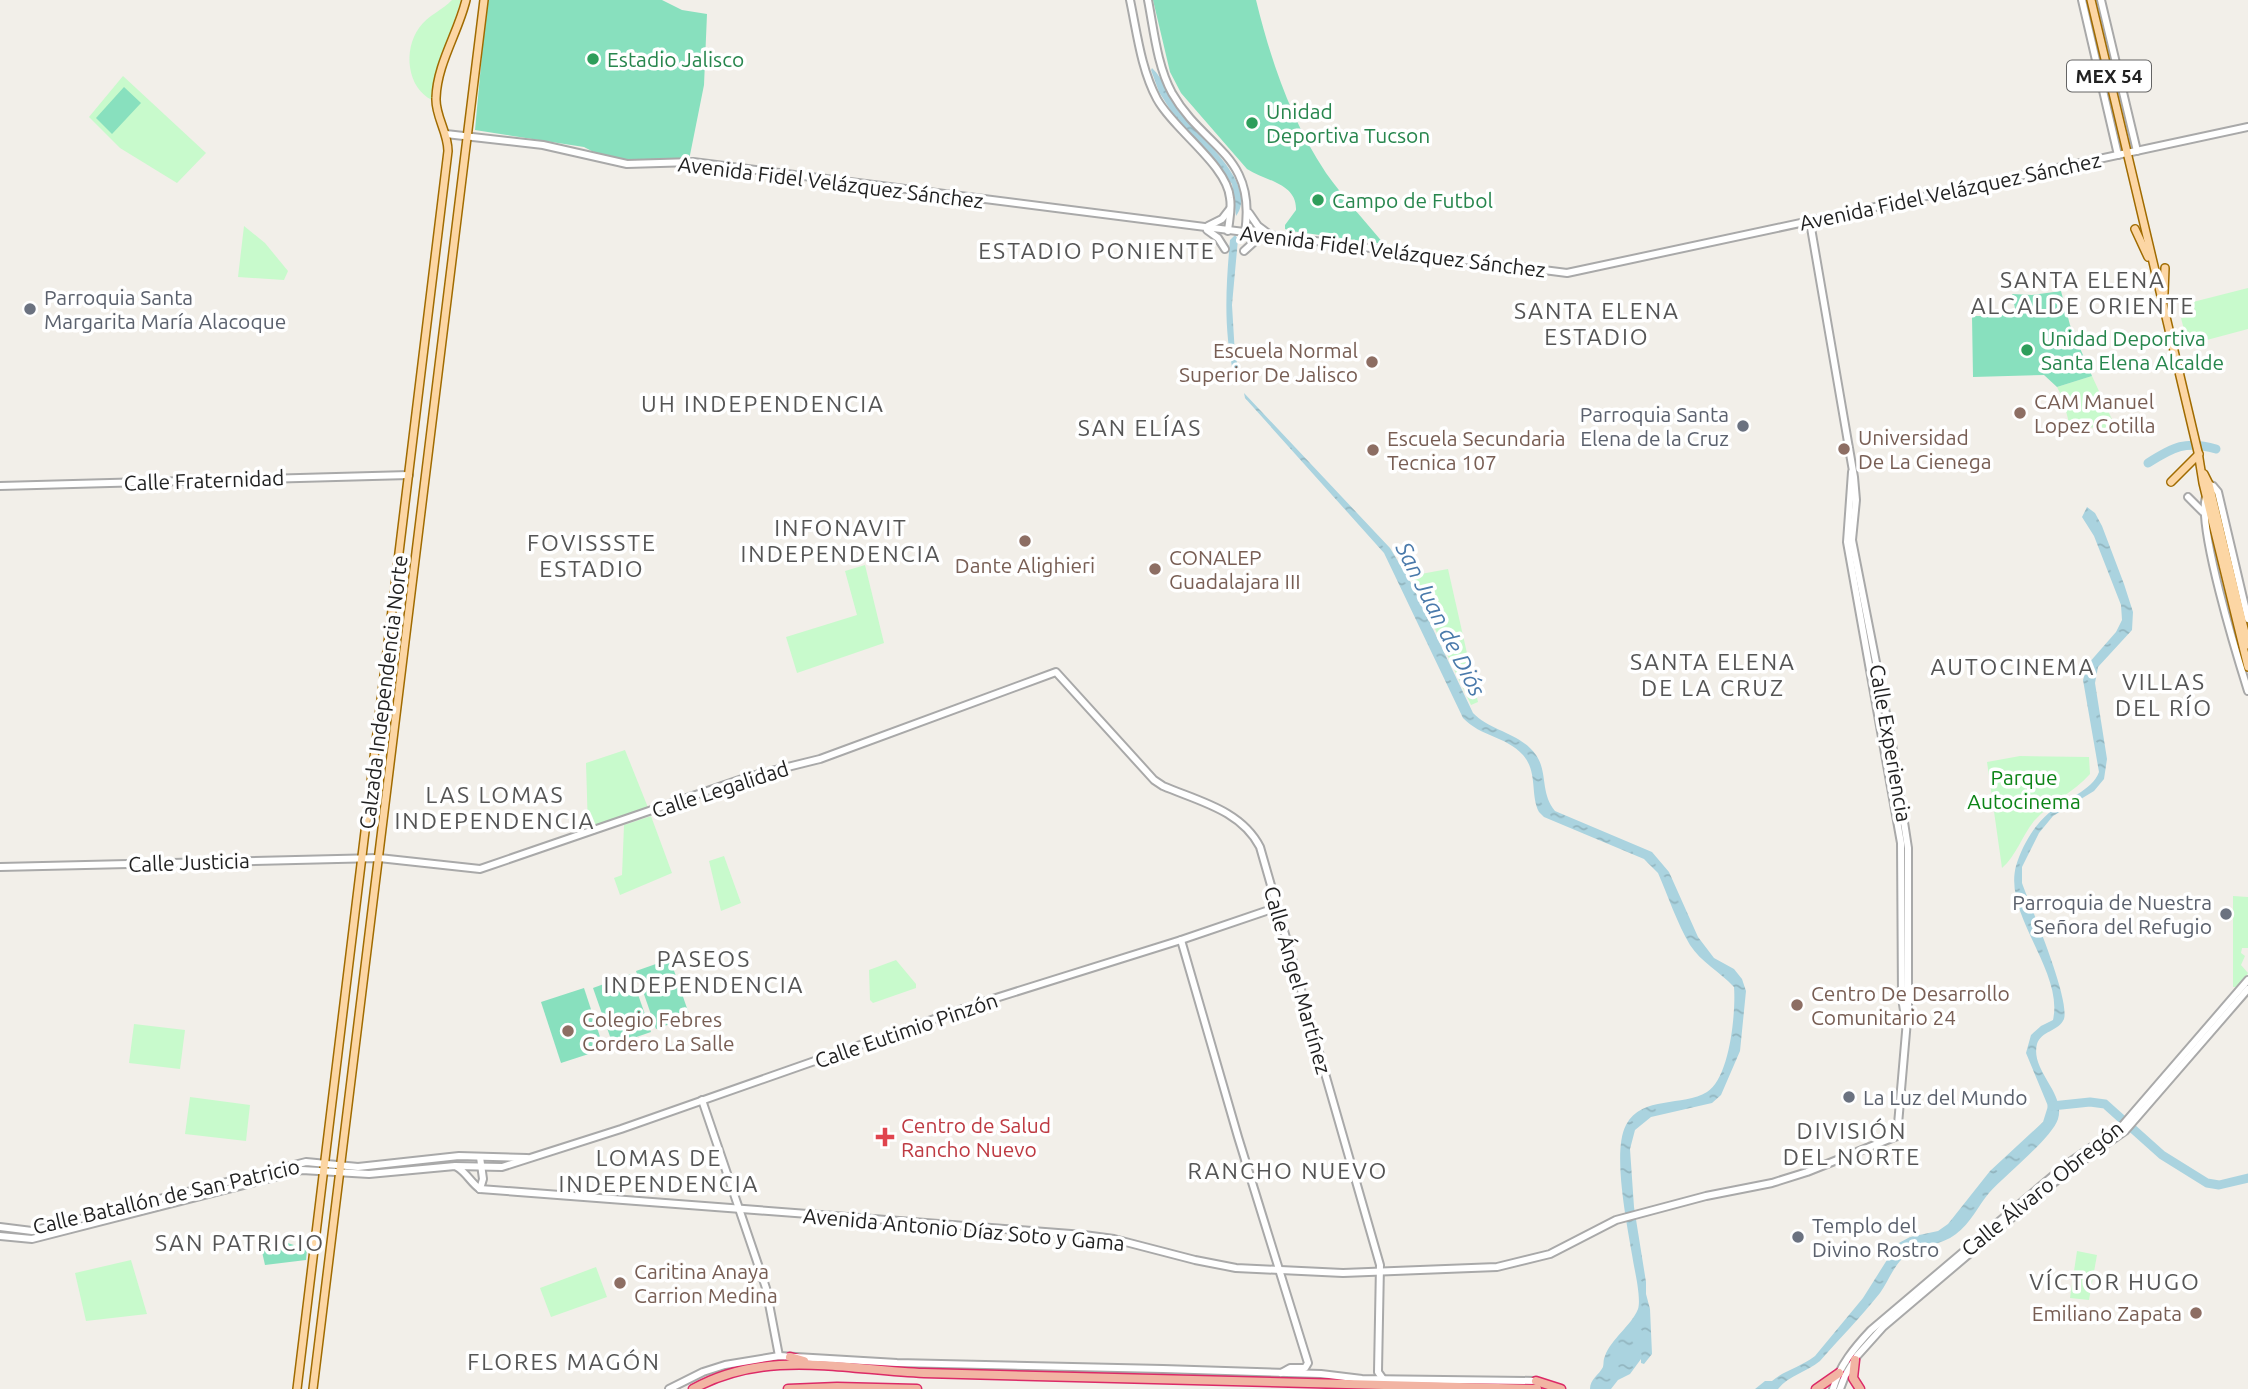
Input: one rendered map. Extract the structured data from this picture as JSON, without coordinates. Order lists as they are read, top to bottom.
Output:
{
  "streets": {
    "main road": ["MEX 54", "Calzada Independencia Norte"],
    "street": [
      "Avenida Fidel Velázquez Sánchez",
      "Calle Fraternidad",
      "Calle Experiencia",
      "Calle Legalidad",
      "Calle Justicia",
      "Calle Ángel Martínez",
      "Calle Eutimio Pinzón",
      "Calle Álvaro Obregón",
      "Calle Batallón de San Patricio",
      "Avenida Antonio Díaz Soto y Gama"
    ]
  },
  "crossings": [
    ["MEX 54", "Avenida Fidel Velázquez Sánchez"],
    ["Avenida Fidel Velázquez Sánchez", "Calzada Independencia Norte"],
    ["Avenida Fidel Velázquez Sánchez", "Calle Experiencia"],
    ["Calle Fraternidad", "Calzada Independencia Norte"],
    ["Calzada Independencia Norte", "Calle Legalidad"],
    ["Calzada Independencia Norte", "Calle Justicia"],
    ["Calzada Independencia Norte", "Calle Eutimio Pinzón"],
    ["Calzada Independencia Norte", "Calle Batallón de San Patricio"],
    ["Calle Experiencia", "Avenida Antonio Díaz Soto y Gama"],
    ["Calle Legalidad", "Calle Justicia"],
    ["Calle Legalidad", "Calle Ángel Martínez"],
    ["Calle Ángel Martínez", "Calle Eutimio Pinzón"],
    ["Calle Ángel Martínez", "Avenida Antonio Díaz Soto y Gama"],
    ["Calle Eutimio Pinzón", "Calle Batallón de San Patricio"]
  ],
  "districts": [
    "ESTADIO PONIENTE",
    "SANTA ELENA ALCALDE ORIENTE",
    "SANTA ELENA ESTADIO",
    "UH INDEPENDENCIA",
    "SAN ELÍAS",
    "INFONAVIT INDEPENDENCIA",
    "FOVISSSTE ESTADIO",
    "SANTA ELENA DE LA CRUZ",
    "AUTOCINEMA",
    "VILLAS DEL RÍO",
    "LAS LOMAS INDEPENDENCIA",
    "PASEOS INDEPENDENCIA",
    "DIVISIÓN DEL NORTE",
    "LOMAS DE INDEPENDENCIA",
    "RANCHO NUEVO",
    "SAN PATRICIO",
    "VÍCTOR HUGO",
    "FLORES MAGÓN"
  ],
  "water": ["San Juan de Diós"],
  "parks": ["Parque Autocinema"],
  "places": {
    "other": [
      "Estadio Jalisco",
      "Unidad Deportiva Tucson",
      "Campo de Futbol",
      "Parroquia Santa Margarita María Alacoque",
      "Unidad Deportiva Santa Elena Alcalde",
      "Escuela Normal Superior De Jalisco",
      "CAM Manuel Lopez Cotilla",
      "Parroquia Santa Elena de la Cruz",
      "Universidad De La Cienega",
      "Escuela Secundaria Tecnica 107",
      "Dante Alighieri",
      "CONALEP Guadalajara III",
      "Parroquia de Nuestra Señora del Refugio",
      "Centro De Desarrollo Comunitario 24",
      "Colegio Febres Cordero La Salle",
      "La Luz del Mundo",
      "Templo del Divino Rostro",
      "Caritina Anaya Carrion Medina",
      "Emiliano Zapata"
    ],
    "health": ["Centro de Salud Rancho Nuevo"]
  }
}
